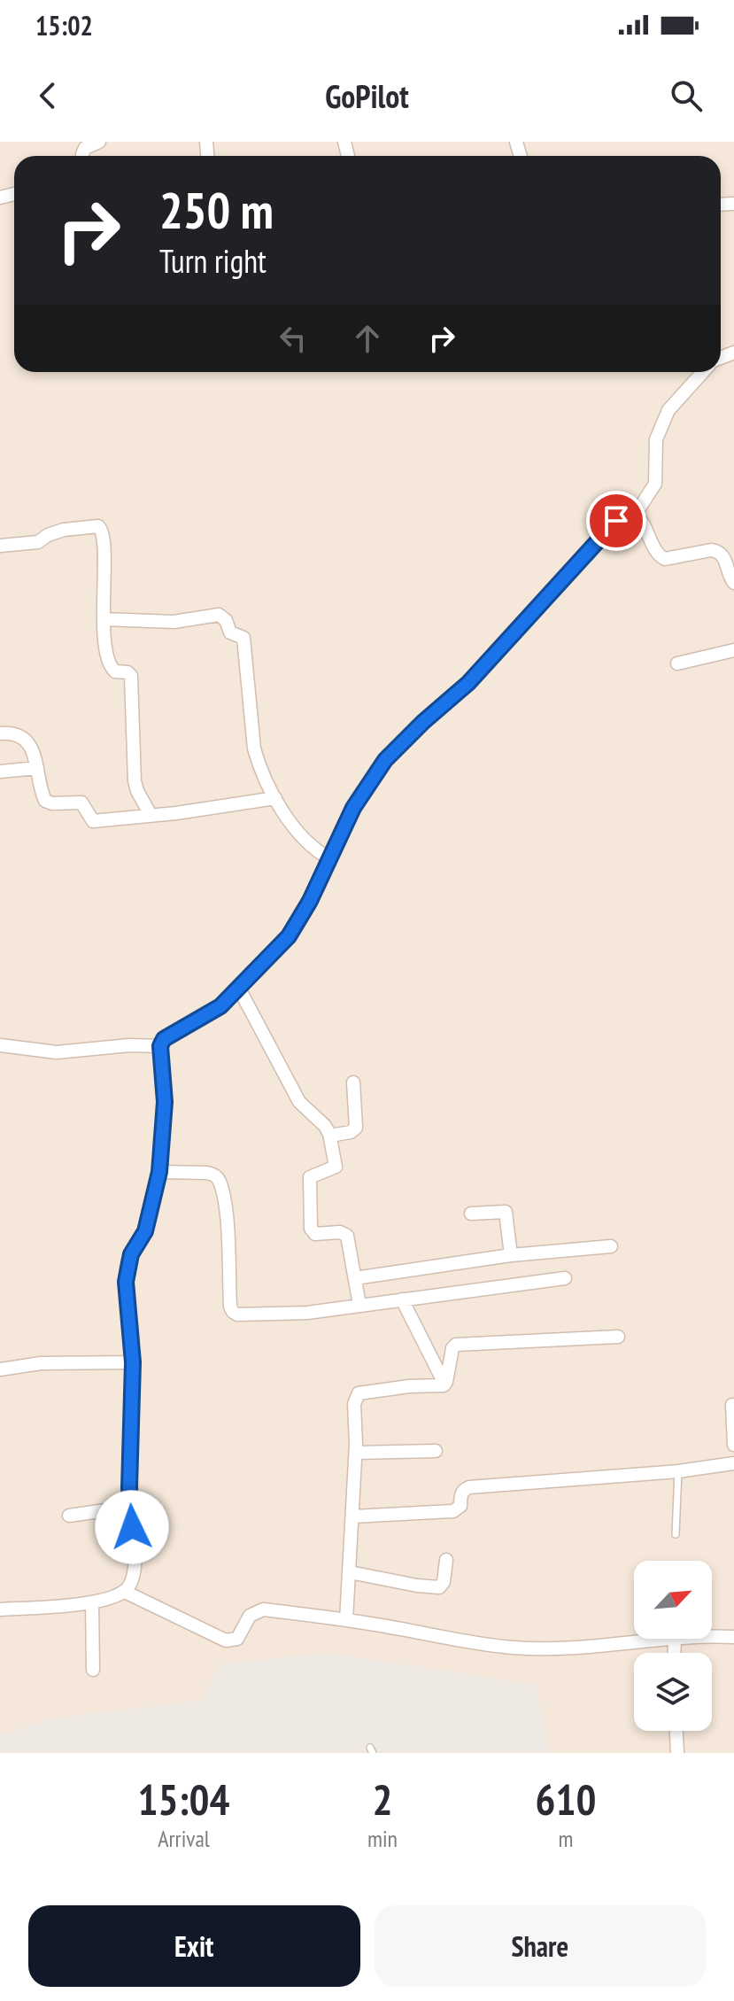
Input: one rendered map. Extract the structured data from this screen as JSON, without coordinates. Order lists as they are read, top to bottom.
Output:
{
  "north": "top right",
  "page": {
    "status": "15:02",
    "header": "GoPilot",
    "turn": ["250 m", "Turn right"],
    "eta": [
      "15:04",
      "Arrival",
      "2",
      "min",
      "610",
      "m"
    ],
    "buttons": ["Exit", "Share"]
  }
}
